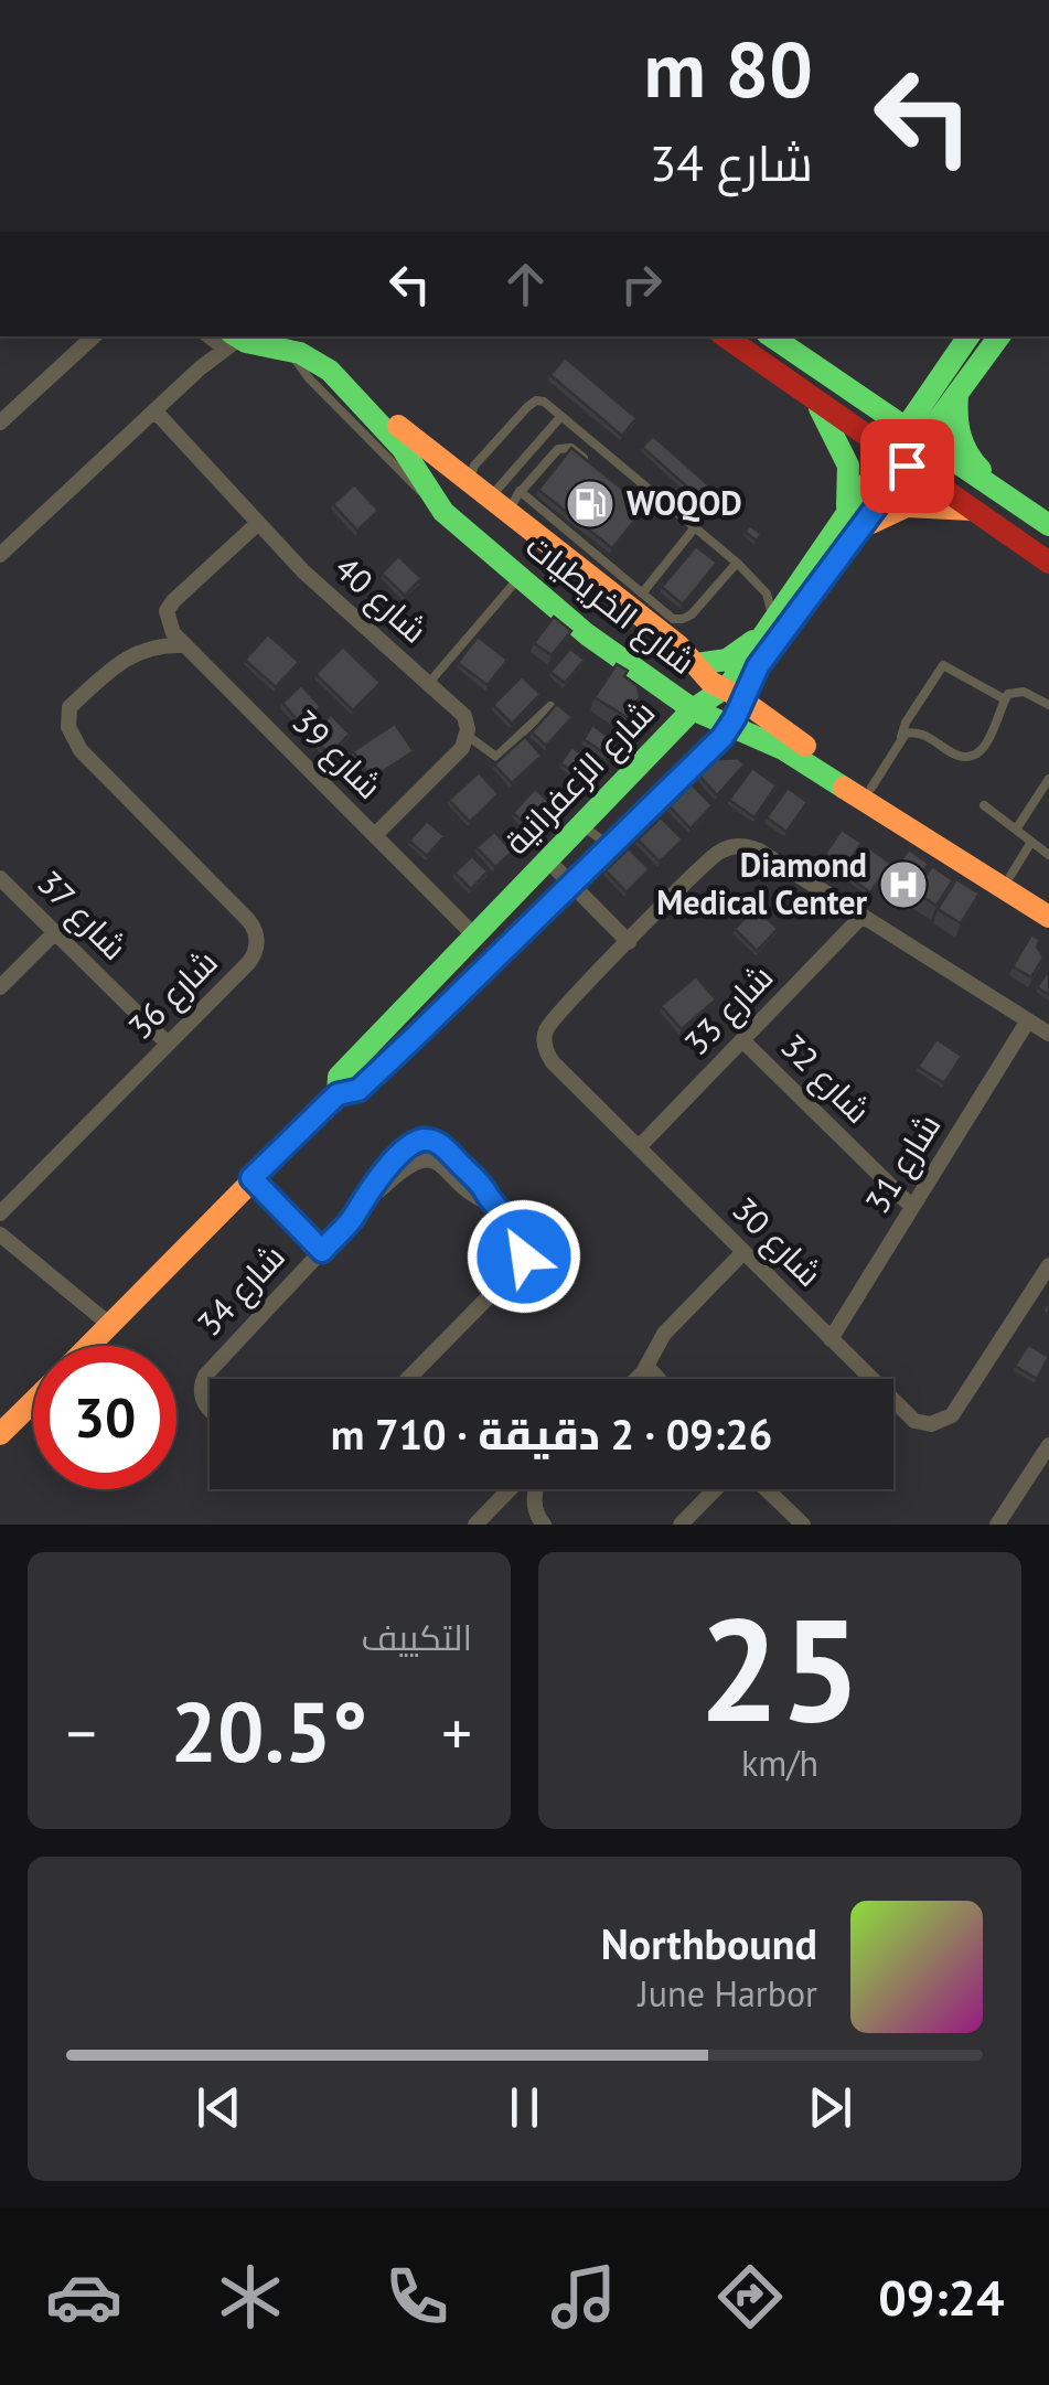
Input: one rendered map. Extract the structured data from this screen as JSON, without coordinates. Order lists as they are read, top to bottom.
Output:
{
  "streets": {
    "street": [
      "شارع 40",
      "شارع الخريطيات",
      "شارع 39",
      "شارع الزعفرانية",
      "شارع 37",
      "شارع 36",
      "شارع 33",
      "شارع 32",
      "شارع 31",
      "شارع 30",
      "شارع 34"
    ]
  },
  "crossings": [
    ["شارع 40", "شارع 39"],
    ["شارع الخريطيات", "شارع الزعفرانية"],
    ["شارع 39", "شارع الزعفرانية"],
    ["شارع 39", "شارع 36"],
    ["شارع الزعفرانية", "شارع 34"],
    ["شارع 37", "شارع 36"],
    ["شارع 33", "شارع 32"],
    ["شارع 33", "شارع 30"],
    ["شارع 32", "شارع 31"],
    ["شارع 31", "شارع 30"]
  ],
  "places": {
    "fuel station": ["WOQOD"],
    "hospital": ["Diamond Medical Center"]
  },
  "page": {
    "turn": ["80 m", "شارع 34"],
    "limit": "30",
    "trip": "09:26 · 2 دقيقة · 710 m",
    "tile": [
      ["25", "km/h"],
      "التكييف"
    ],
    "heat": ["−", "20.5°", "+"],
    "song": ["Northbound", "June Harbor"],
    "tabs": "09:24"
  }
}
